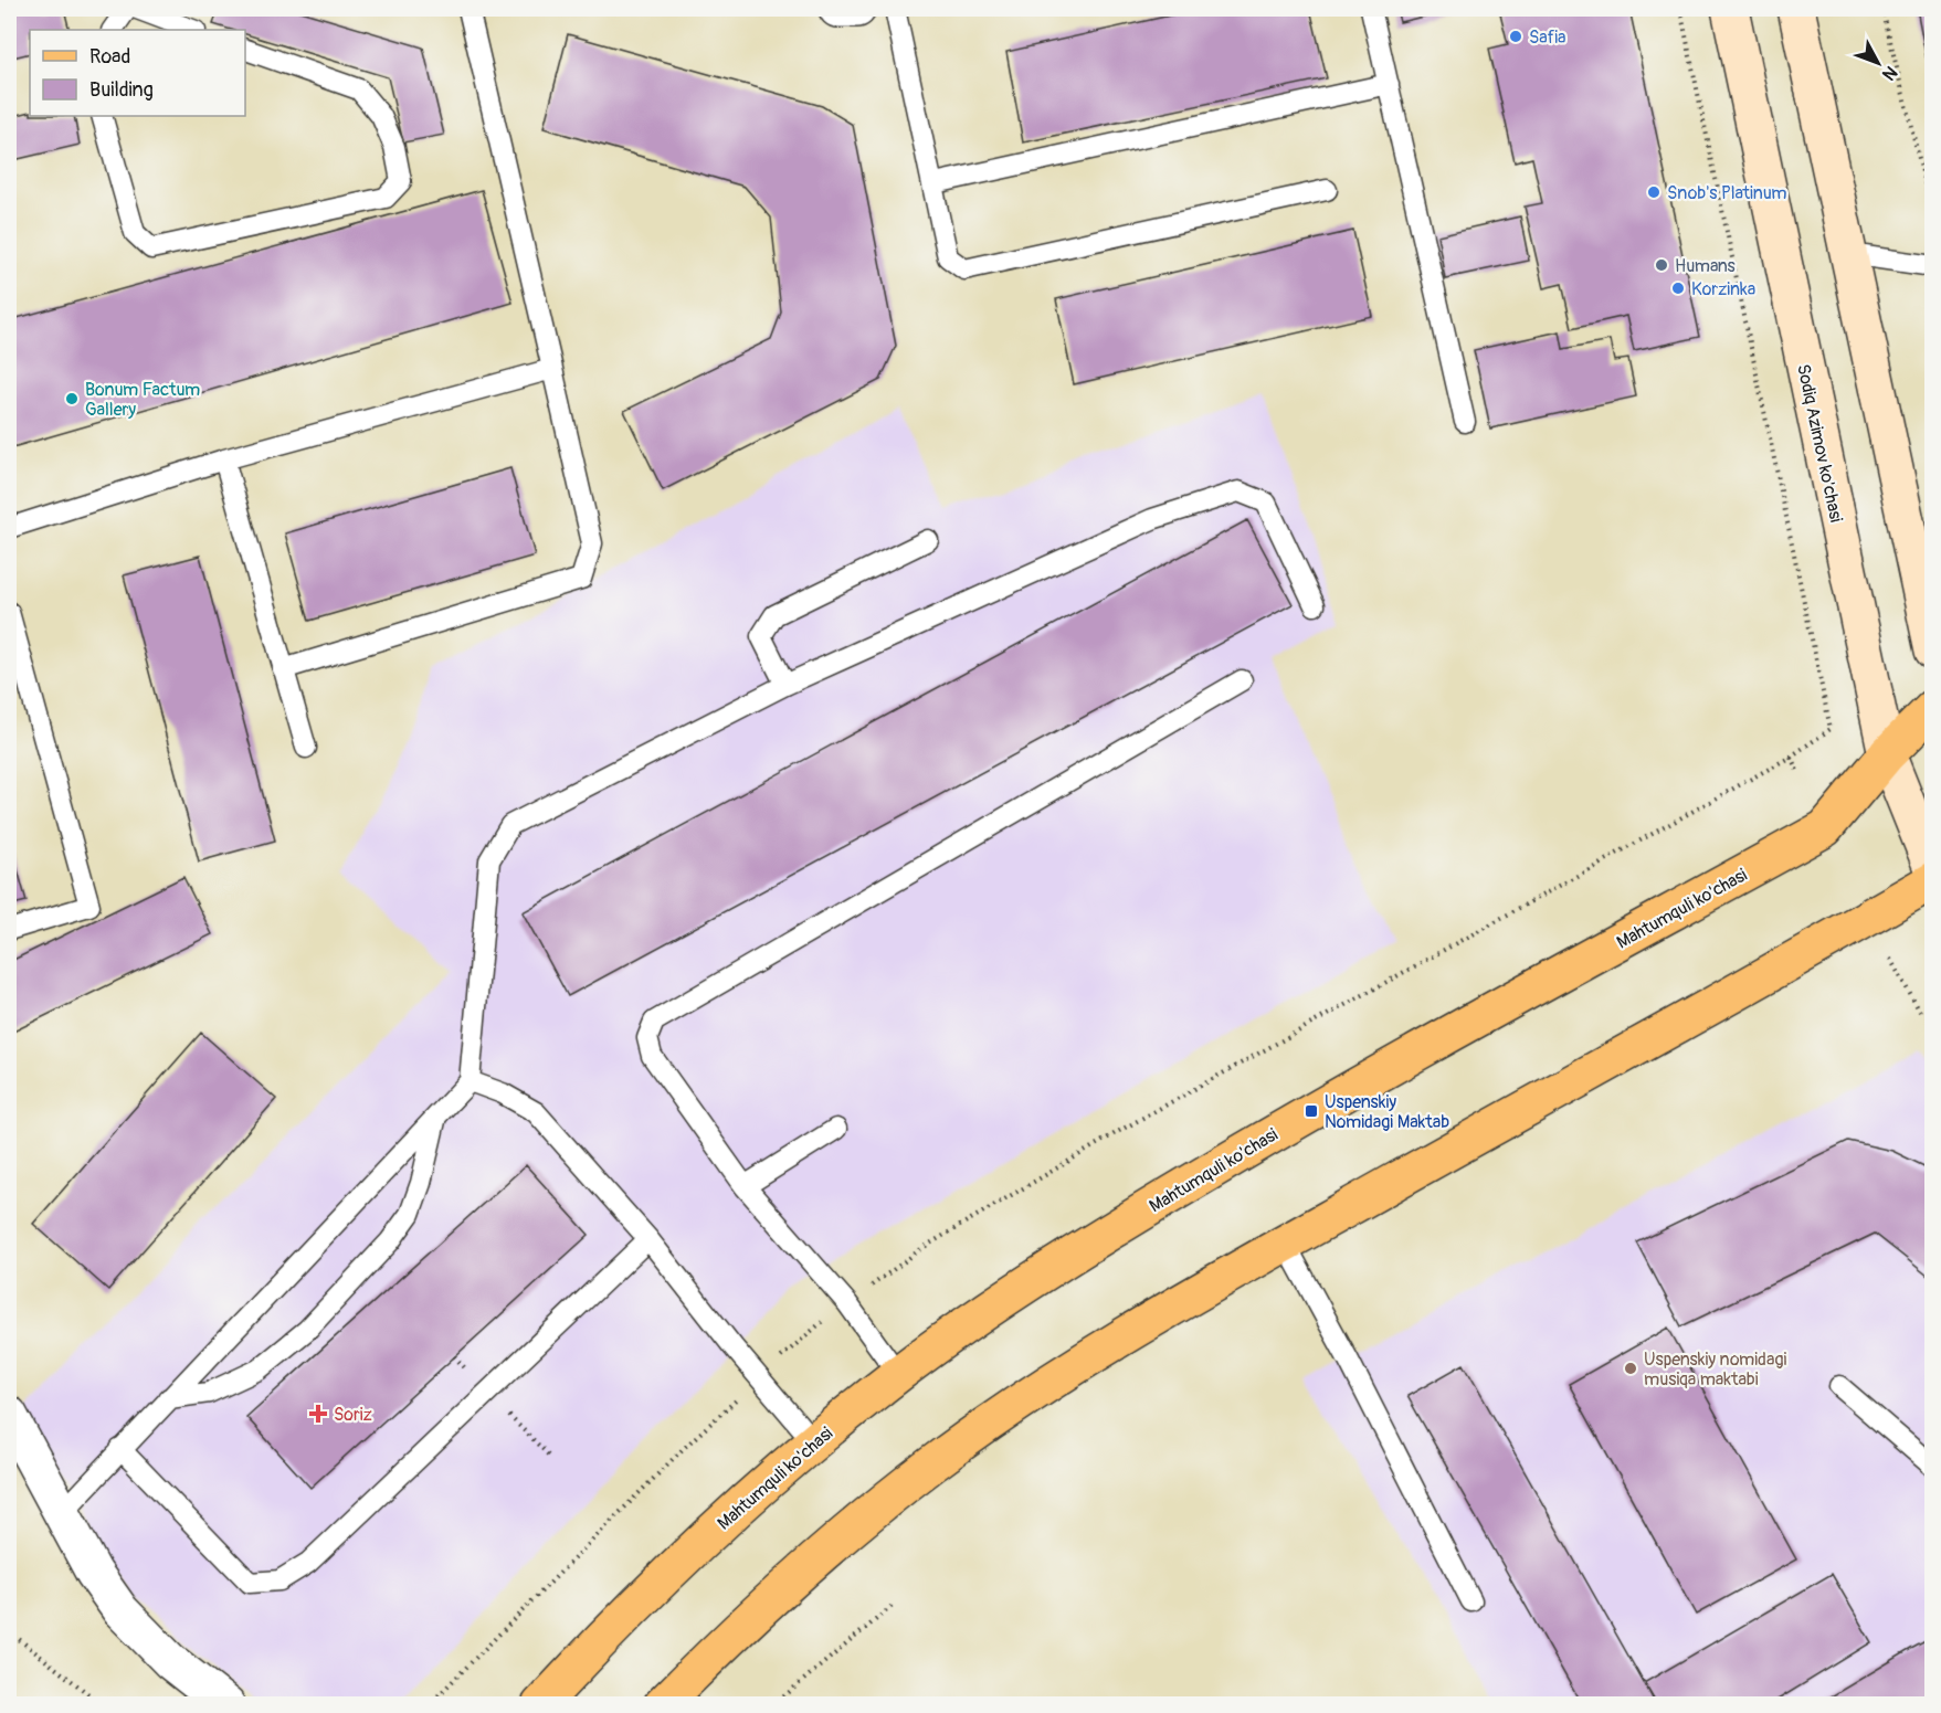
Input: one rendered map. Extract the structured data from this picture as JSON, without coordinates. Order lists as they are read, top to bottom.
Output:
{
  "streets": {
    "main road": ["Sodiq Azimov ko'chasi", "Mahtumquli ko'chasi"]
  },
  "crossings": [
    ["Sodiq Azimov ko'chasi", "Mahtumquli ko'chasi"]
  ],
  "places": {
    "other": [
      "Safia",
      "Snob's Platinum",
      "Humans",
      "Korzinka",
      "Bonum Factum Gallery",
      "Uspenskiy nomidagi musiqa maktabi"
    ],
    "transit": ["Uspenskiy Nomidagi Maktab"],
    "health": ["Soriz"]
  },
  "legend": ["Road", "Building"],
  "north": "bottom right"
}
